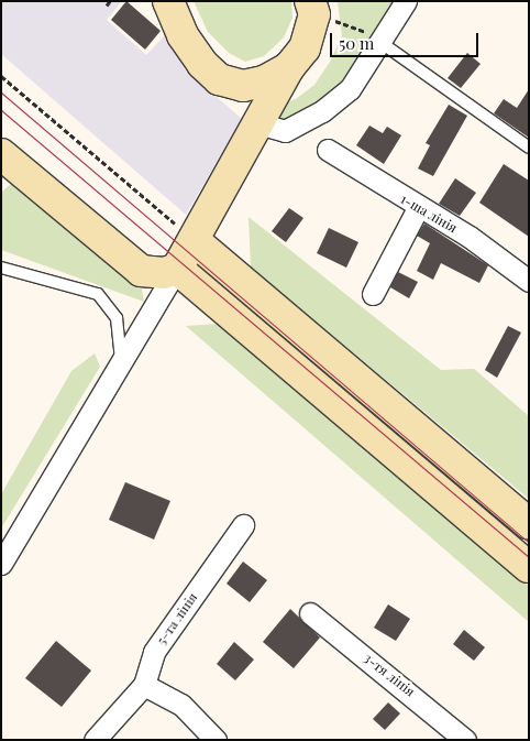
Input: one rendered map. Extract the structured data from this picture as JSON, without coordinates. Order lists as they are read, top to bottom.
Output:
{
  "streets": {
    "street": ["1-ша лінія", "5-та лінія", "3-тя лінія"]
  },
  "scale_bar": "50 m"
}
